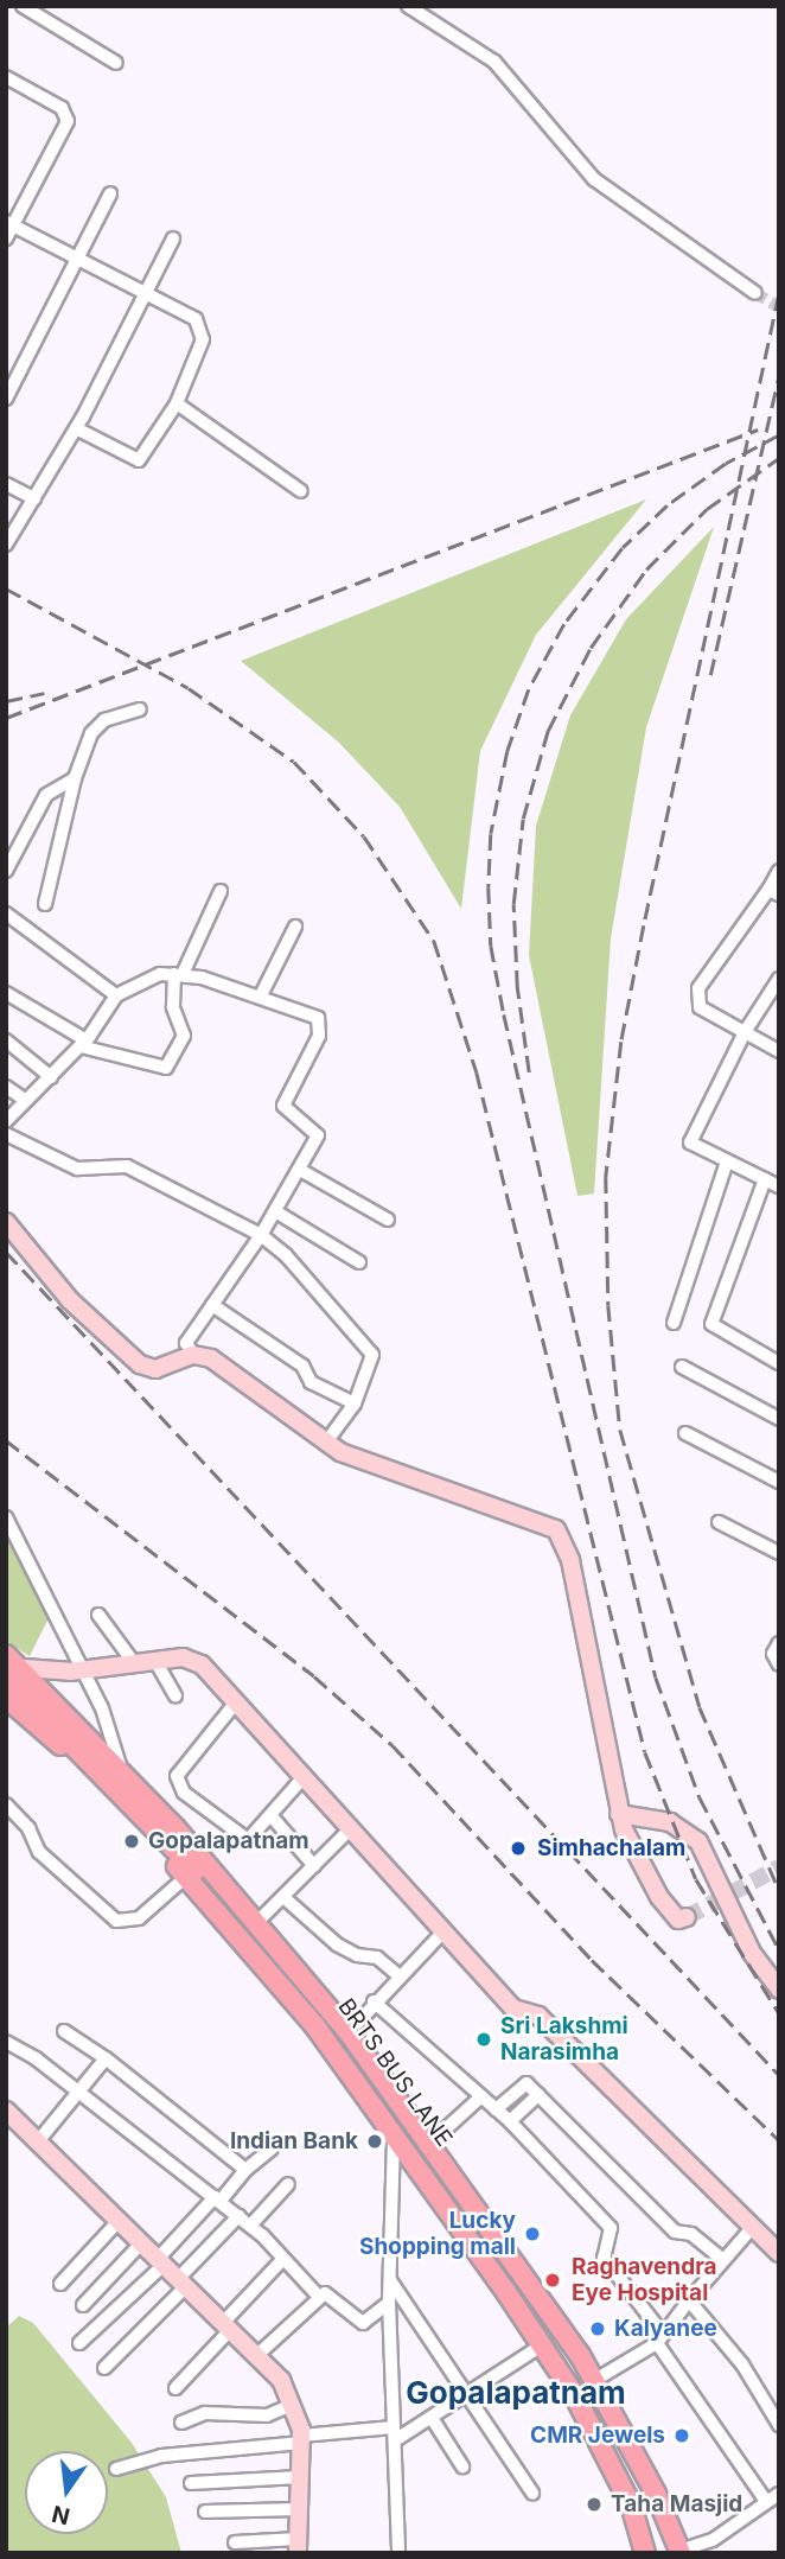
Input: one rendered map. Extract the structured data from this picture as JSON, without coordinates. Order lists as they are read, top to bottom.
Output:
{
  "streets": {
    "main road": ["BRTS BUS LANE"]
  },
  "districts": ["Gopalapatnam"],
  "places": [
    "Gopalapatnam",
    "Simhachalam",
    "Sri Lakshmi Narasimha",
    "Indian Bank",
    "Lucky Shopping mall",
    "Raghavendra Eye Hospital",
    "Kalyanee",
    "CMR Jewels",
    "Taha Masjid"
  ],
  "north": "bottom"
}
